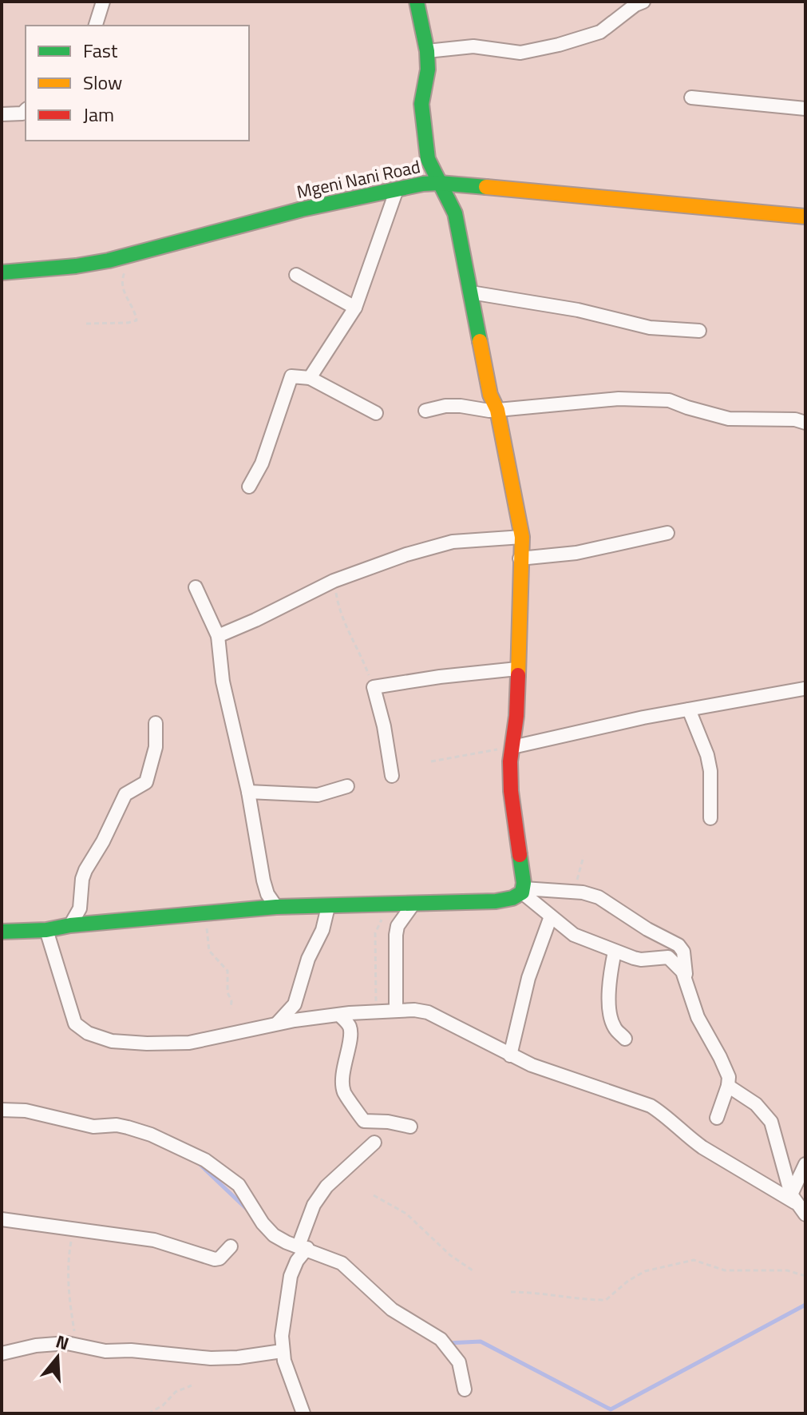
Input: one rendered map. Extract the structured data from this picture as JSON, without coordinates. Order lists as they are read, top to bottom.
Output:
{
  "streets": {
    "street": ["Mgeni Nani Road"]
  },
  "legend": ["Fast", "Slow", "Jam"],
  "north": "top"
}
